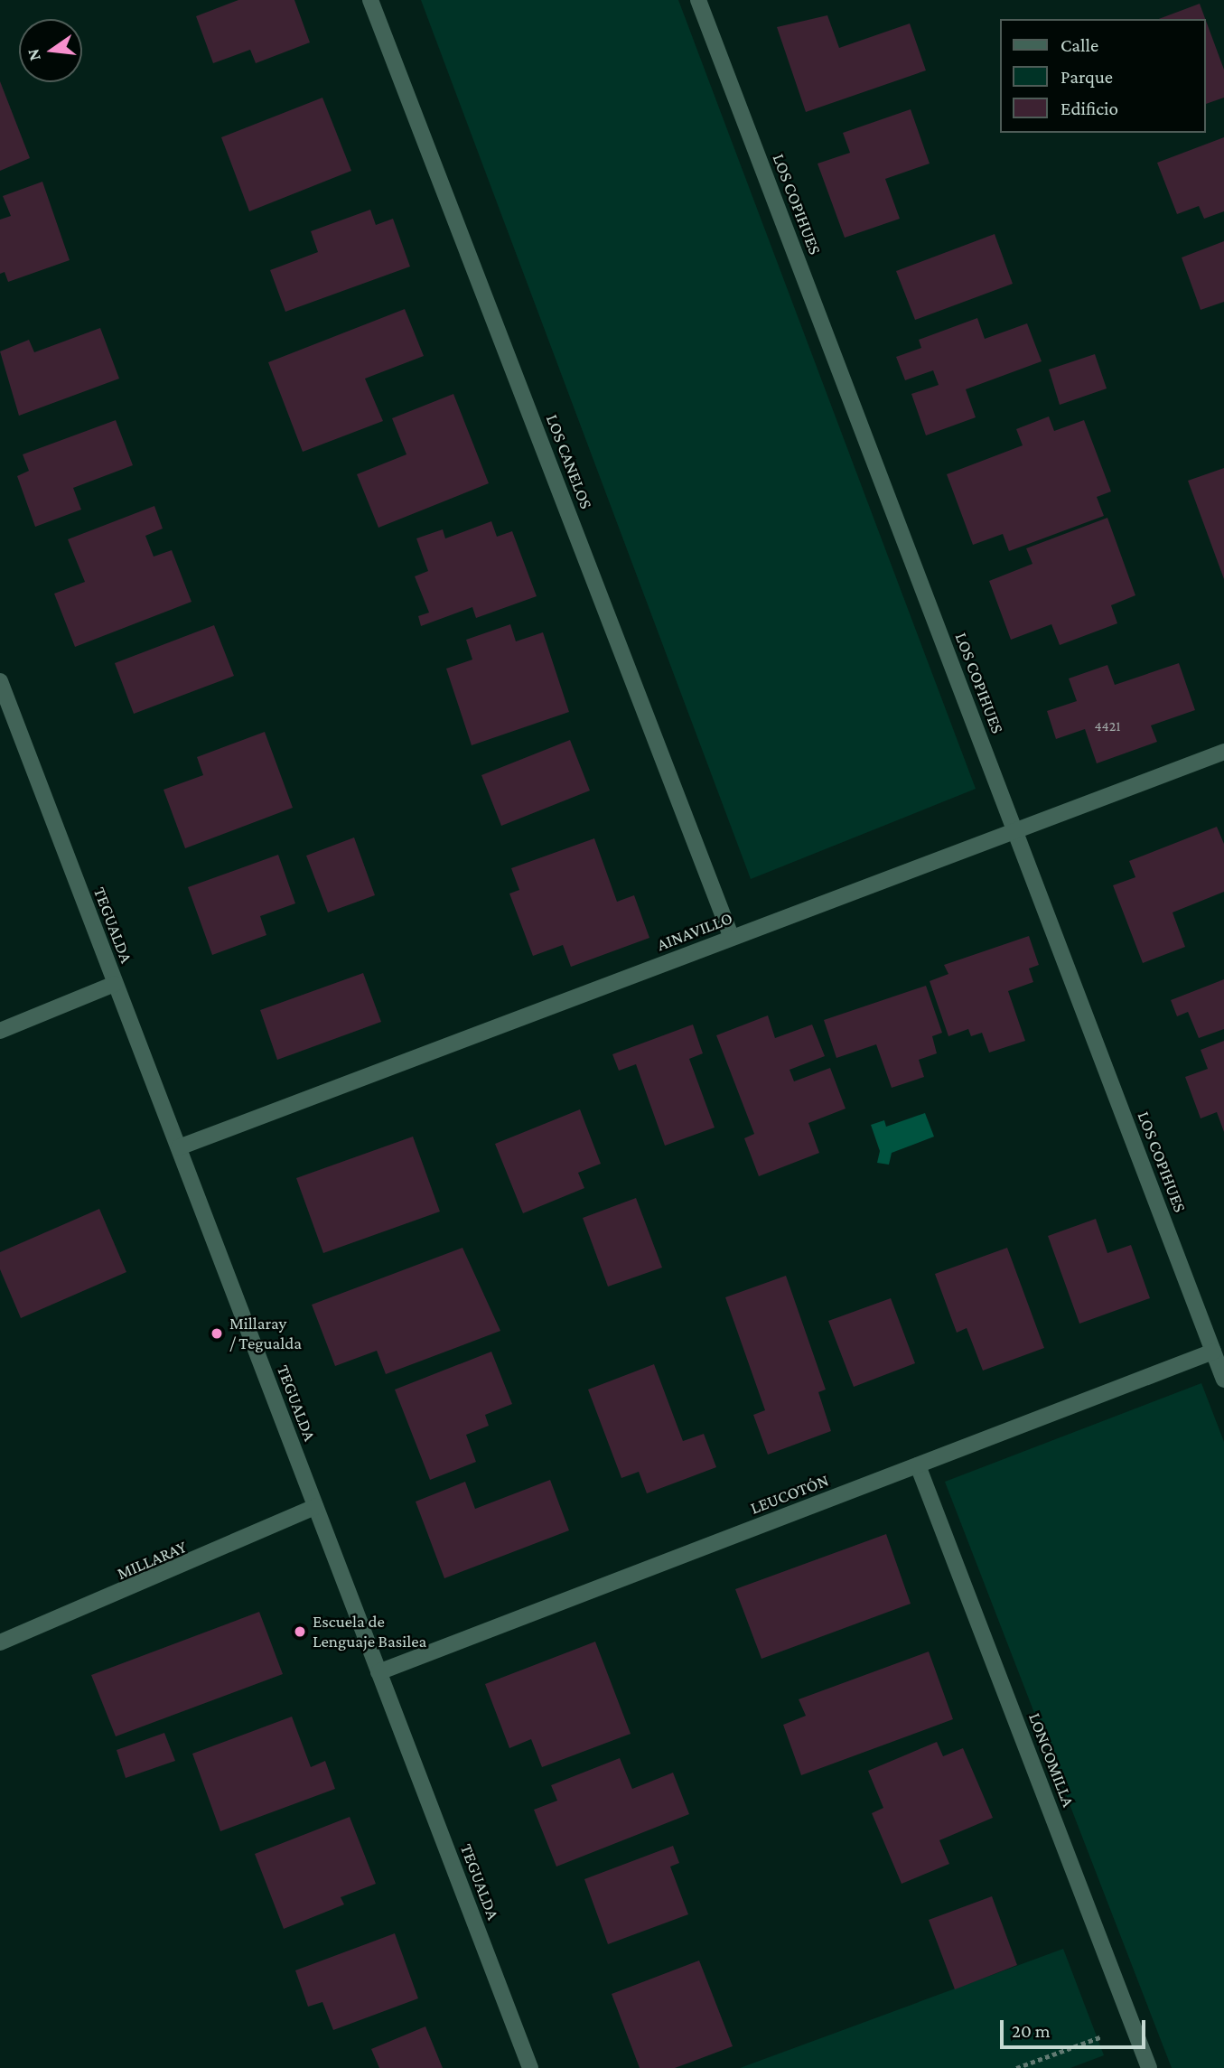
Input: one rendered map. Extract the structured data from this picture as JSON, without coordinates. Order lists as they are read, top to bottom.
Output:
{
  "streets": {
    "street": [
      "LOS COPIHUES",
      "LOS CANELOS",
      "TEGUALDA",
      "AINAVILLO",
      "LEUCOTÓN",
      "MILLARAY",
      "LONCOMILLA"
    ]
  },
  "crossings": [
    ["LOS COPIHUES", "AINAVILLO"],
    ["LOS COPIHUES", "LEUCOTÓN"],
    ["LOS CANELOS", "AINAVILLO"],
    ["TEGUALDA", "AINAVILLO"],
    ["TEGUALDA", "LEUCOTÓN"],
    ["TEGUALDA", "MILLARAY"],
    ["LEUCOTÓN", "LONCOMILLA"]
  ],
  "places": ["Millaray / Tegualda", "Escuela de Lenguaje Basilea"],
  "house_numbers": ["4421"],
  "legend": ["Calle", "Parque", "Edificio"],
  "scale_bar": "20 m",
  "north": "left"
}
